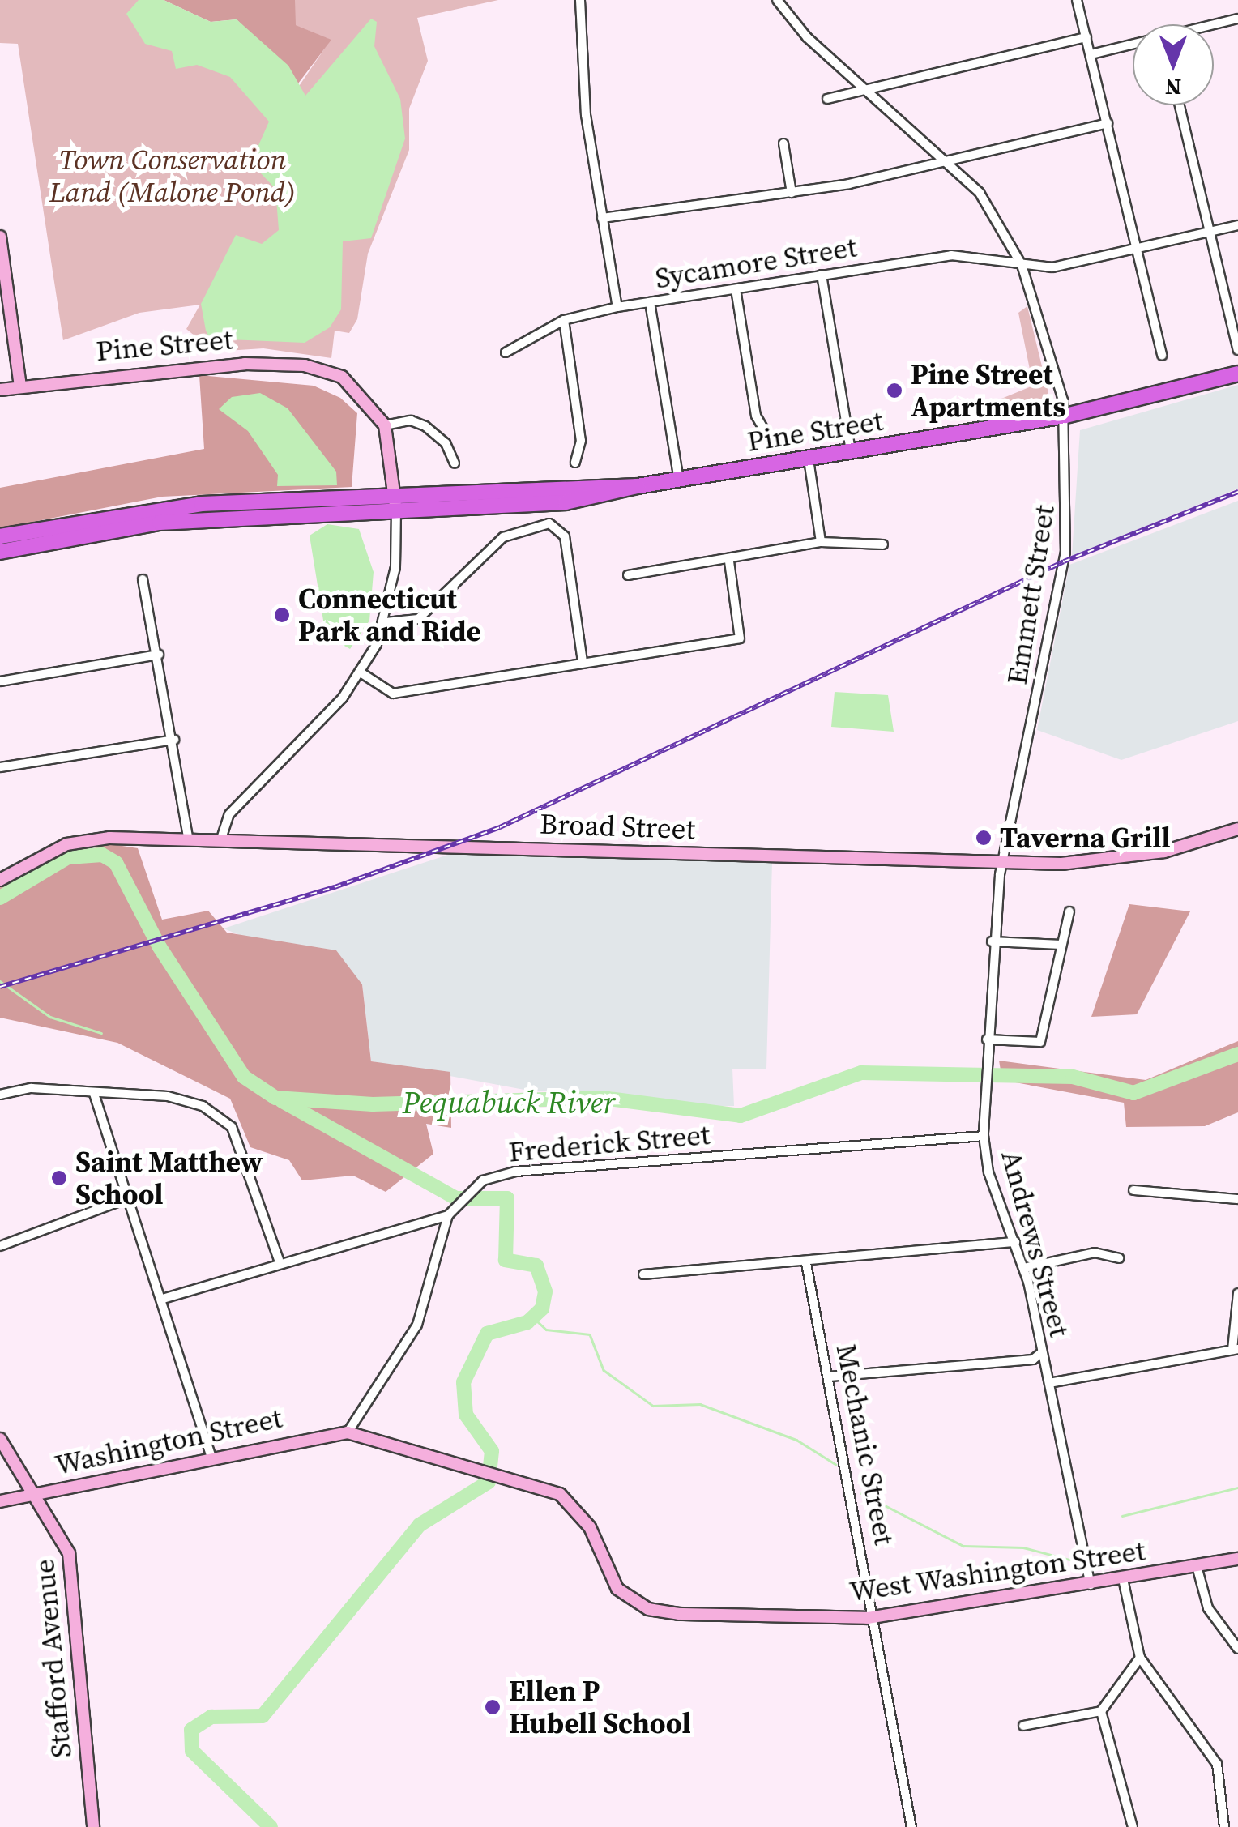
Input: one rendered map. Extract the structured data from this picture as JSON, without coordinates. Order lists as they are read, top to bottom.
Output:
{
  "streets": {
    "highway": ["Pine Street"],
    "main road": [
      "Broad Street",
      "Washington Street",
      "West Washington Street",
      "Stafford Avenue"
    ],
    "street": [
      "Sycamore Street",
      "Emmett Street",
      "Frederick Street",
      "Andrews Street",
      "Mechanic Street"
    ]
  },
  "crossings": [
    ["Sycamore Street", "Emmett Street"],
    ["Pine Street", "Emmett Street"],
    ["Emmett Street", "Broad Street"],
    ["Emmett Street", "Andrews Street"],
    ["Broad Street", "Andrews Street"],
    ["Frederick Street", "Andrews Street"],
    ["Frederick Street", "Washington Street"],
    ["Frederick Street", "West Washington Street"],
    ["Andrews Street", "West Washington Street"],
    ["Washington Street", "West Washington Street"],
    ["Washington Street", "Stafford Avenue"],
    ["Mechanic Street", "West Washington Street"]
  ],
  "water": ["Pequabuck River"],
  "parks": ["Town Conservation Land (Malone Pond)"],
  "places": [
    "Pine Street Apartments",
    "Connecticut Park and Ride",
    "Taverna Grill",
    "Saint Matthew School",
    "Ellen P Hubell School"
  ],
  "north": "bottom"
}
